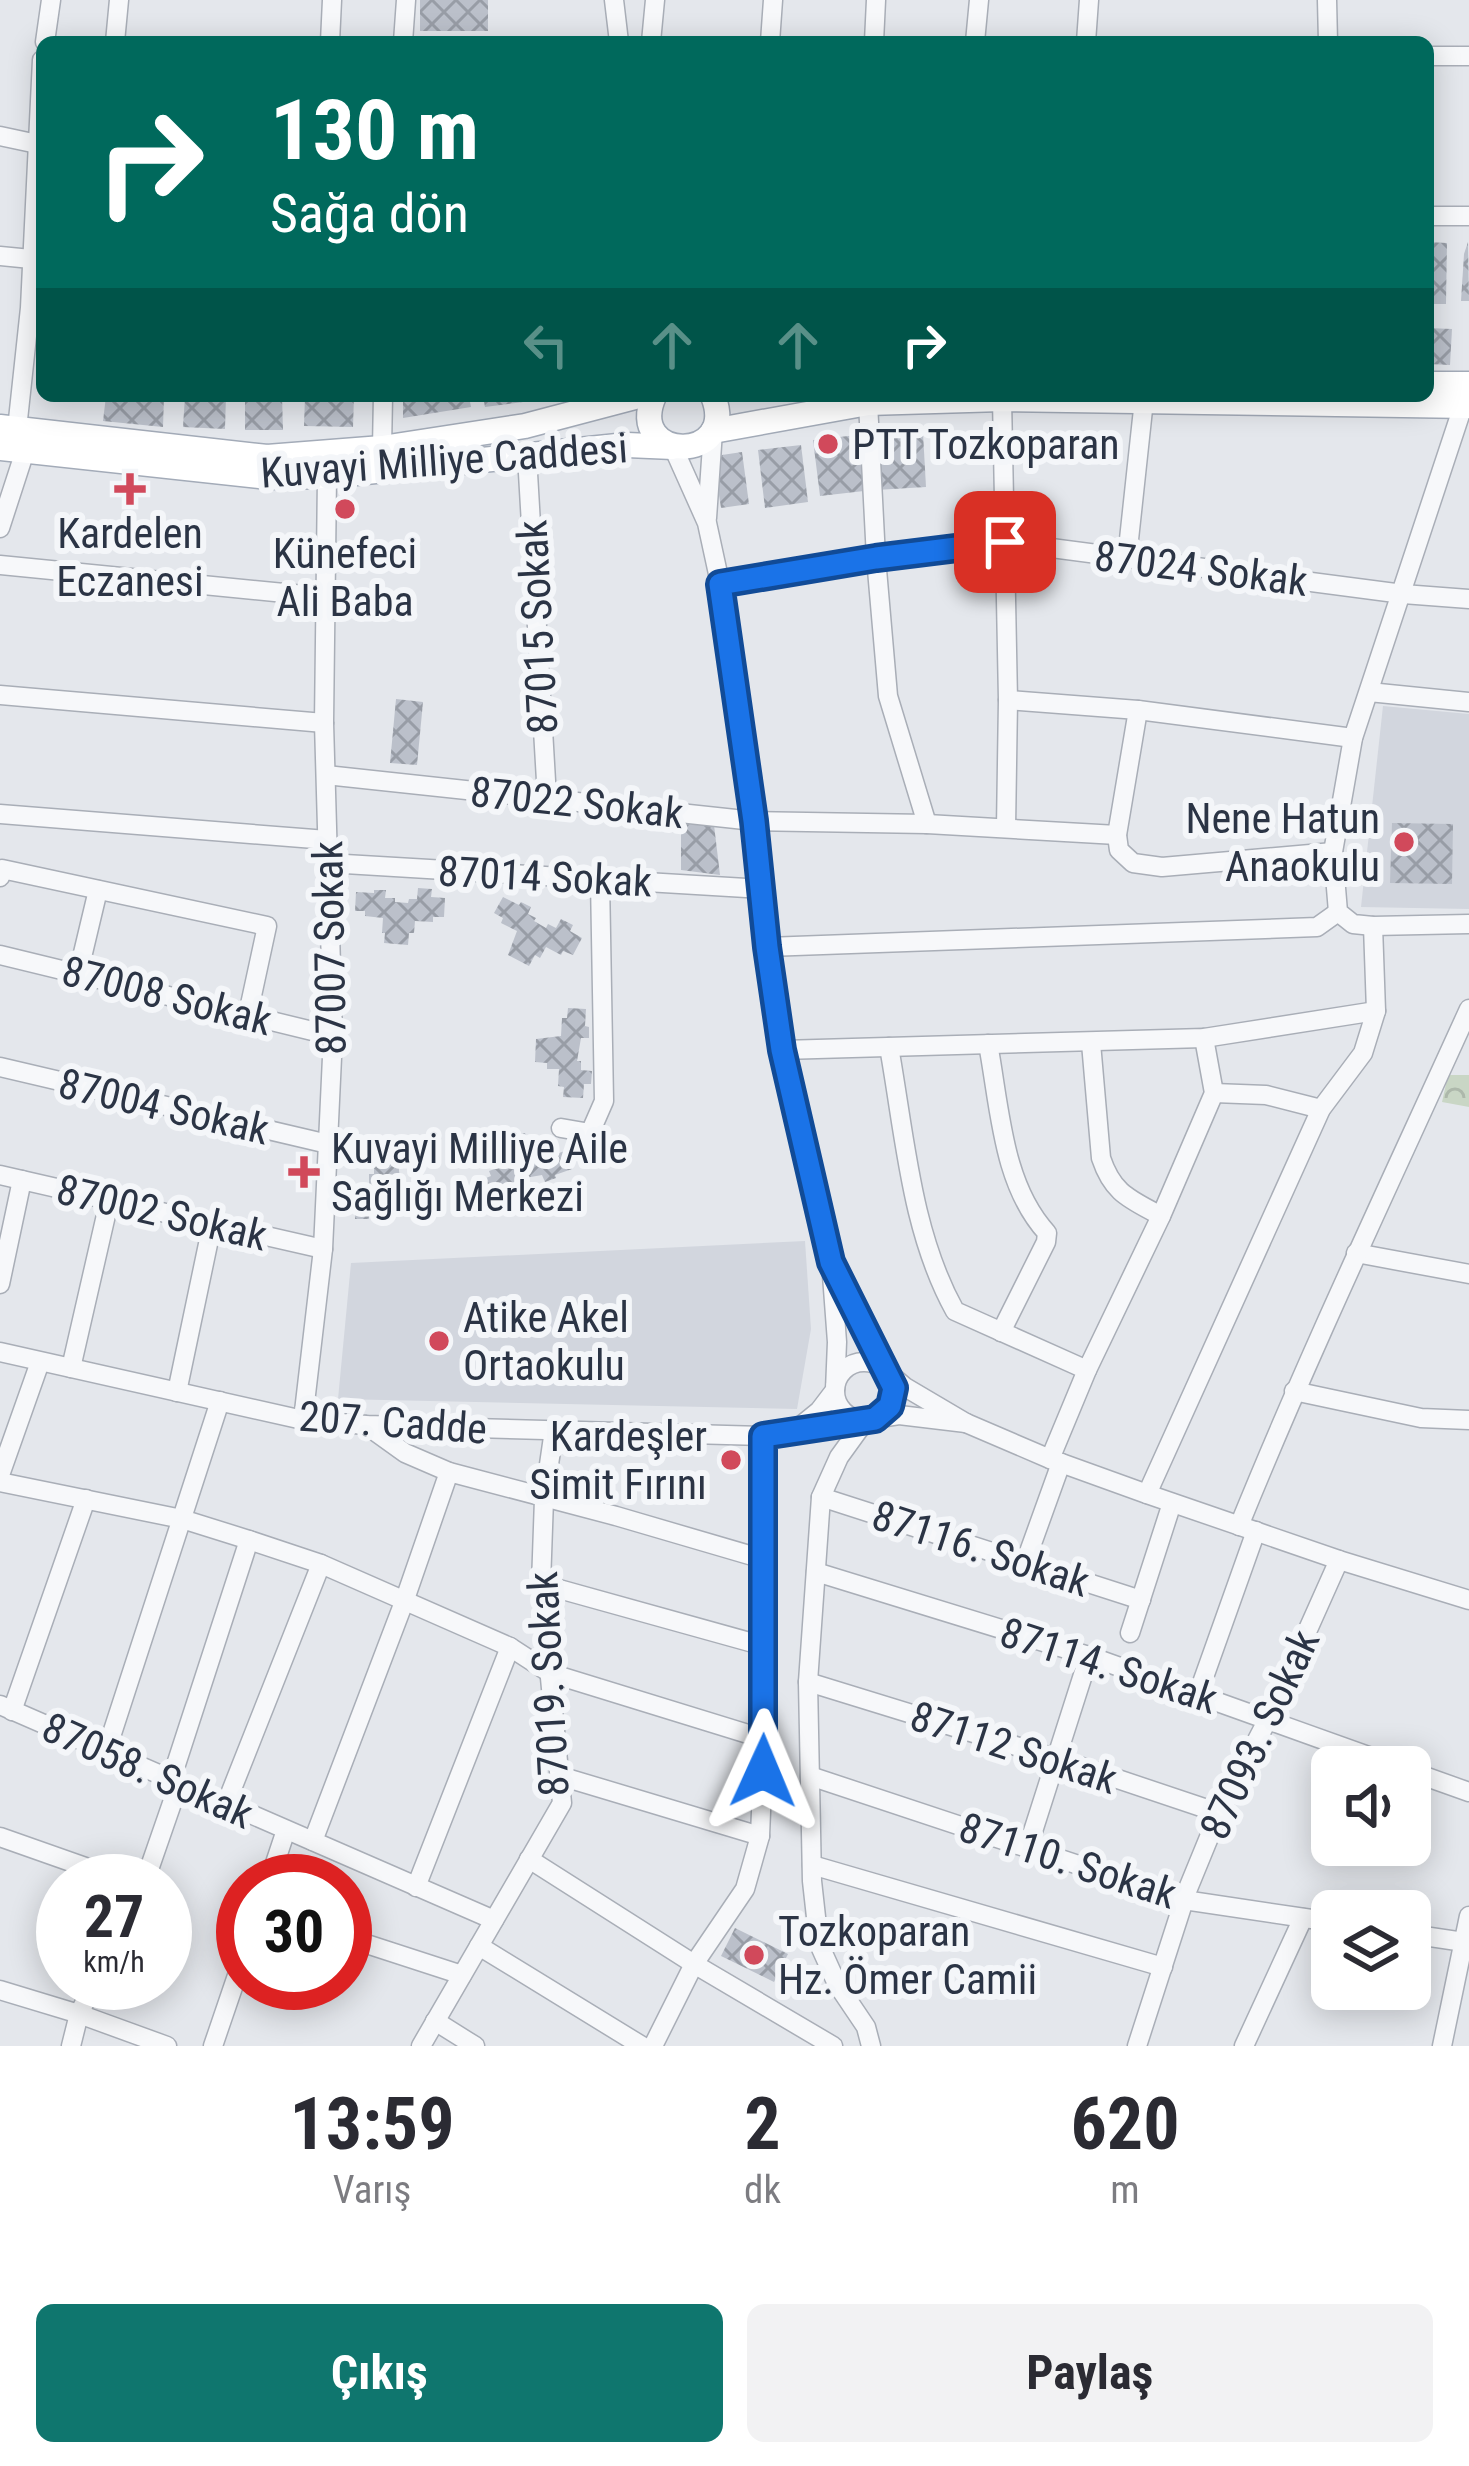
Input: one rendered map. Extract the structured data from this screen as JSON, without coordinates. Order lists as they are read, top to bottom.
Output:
{
  "streets": {
    "main road": ["Kuvayi Milliye Caddesi"],
    "street": [
      "87024 Sokak",
      "87015 Sokak",
      "87022 Sokak",
      "87014 Sokak",
      "87007 Sokak",
      "87008 Sokak",
      "87004 Sokak",
      "87002 Sokak",
      "207. Cadde",
      "87116. Sokak",
      "87114. Sokak",
      "87019. Sokak",
      "87093. Sokak",
      "87112 Sokak",
      "87058. Sokak",
      "87110. Sokak"
    ]
  },
  "crossings": [
    ["Kuvayi Milliye Caddesi", "87015 Sokak"],
    ["Kuvayi Milliye Caddesi", "87007 Sokak"],
    ["87015 Sokak", "87022 Sokak"],
    ["87022 Sokak", "87007 Sokak"],
    ["87014 Sokak", "87007 Sokak"],
    ["87007 Sokak", "87008 Sokak"],
    ["87007 Sokak", "87004 Sokak"],
    ["87007 Sokak", "87002 Sokak"],
    ["87007 Sokak", "207. Cadde"],
    ["207. Cadde", "87019. Sokak"],
    ["87114. Sokak", "87093. Sokak"],
    ["87019. Sokak", "87058. Sokak"],
    ["87093. Sokak", "87112 Sokak"],
    ["87093. Sokak", "87110. Sokak"]
  ],
  "places": {
    "other": [
      "PTT Tozkoparan",
      "Künefeci Ali Baba",
      "Nene Hatun Anaokulu",
      "Atike Akel Ortaokulu",
      "Kardeşler Simit Fırını",
      "Tozkoparan Hz. Ömer Camii"
    ],
    "health": ["Kardelen Eczanesi", "Kuvayi Milliye Aile Sağlığı Merkezi"]
  },
  "page": {
    "turn": ["130 m", "Sağa dön"],
    "speed": "27 km/h",
    "limit": "30",
    "eta": [
      "13:59",
      "Varış",
      "2",
      "dk",
      "620",
      "m"
    ],
    "buttons": ["Çıkış", "Paylaş"]
  }
}
